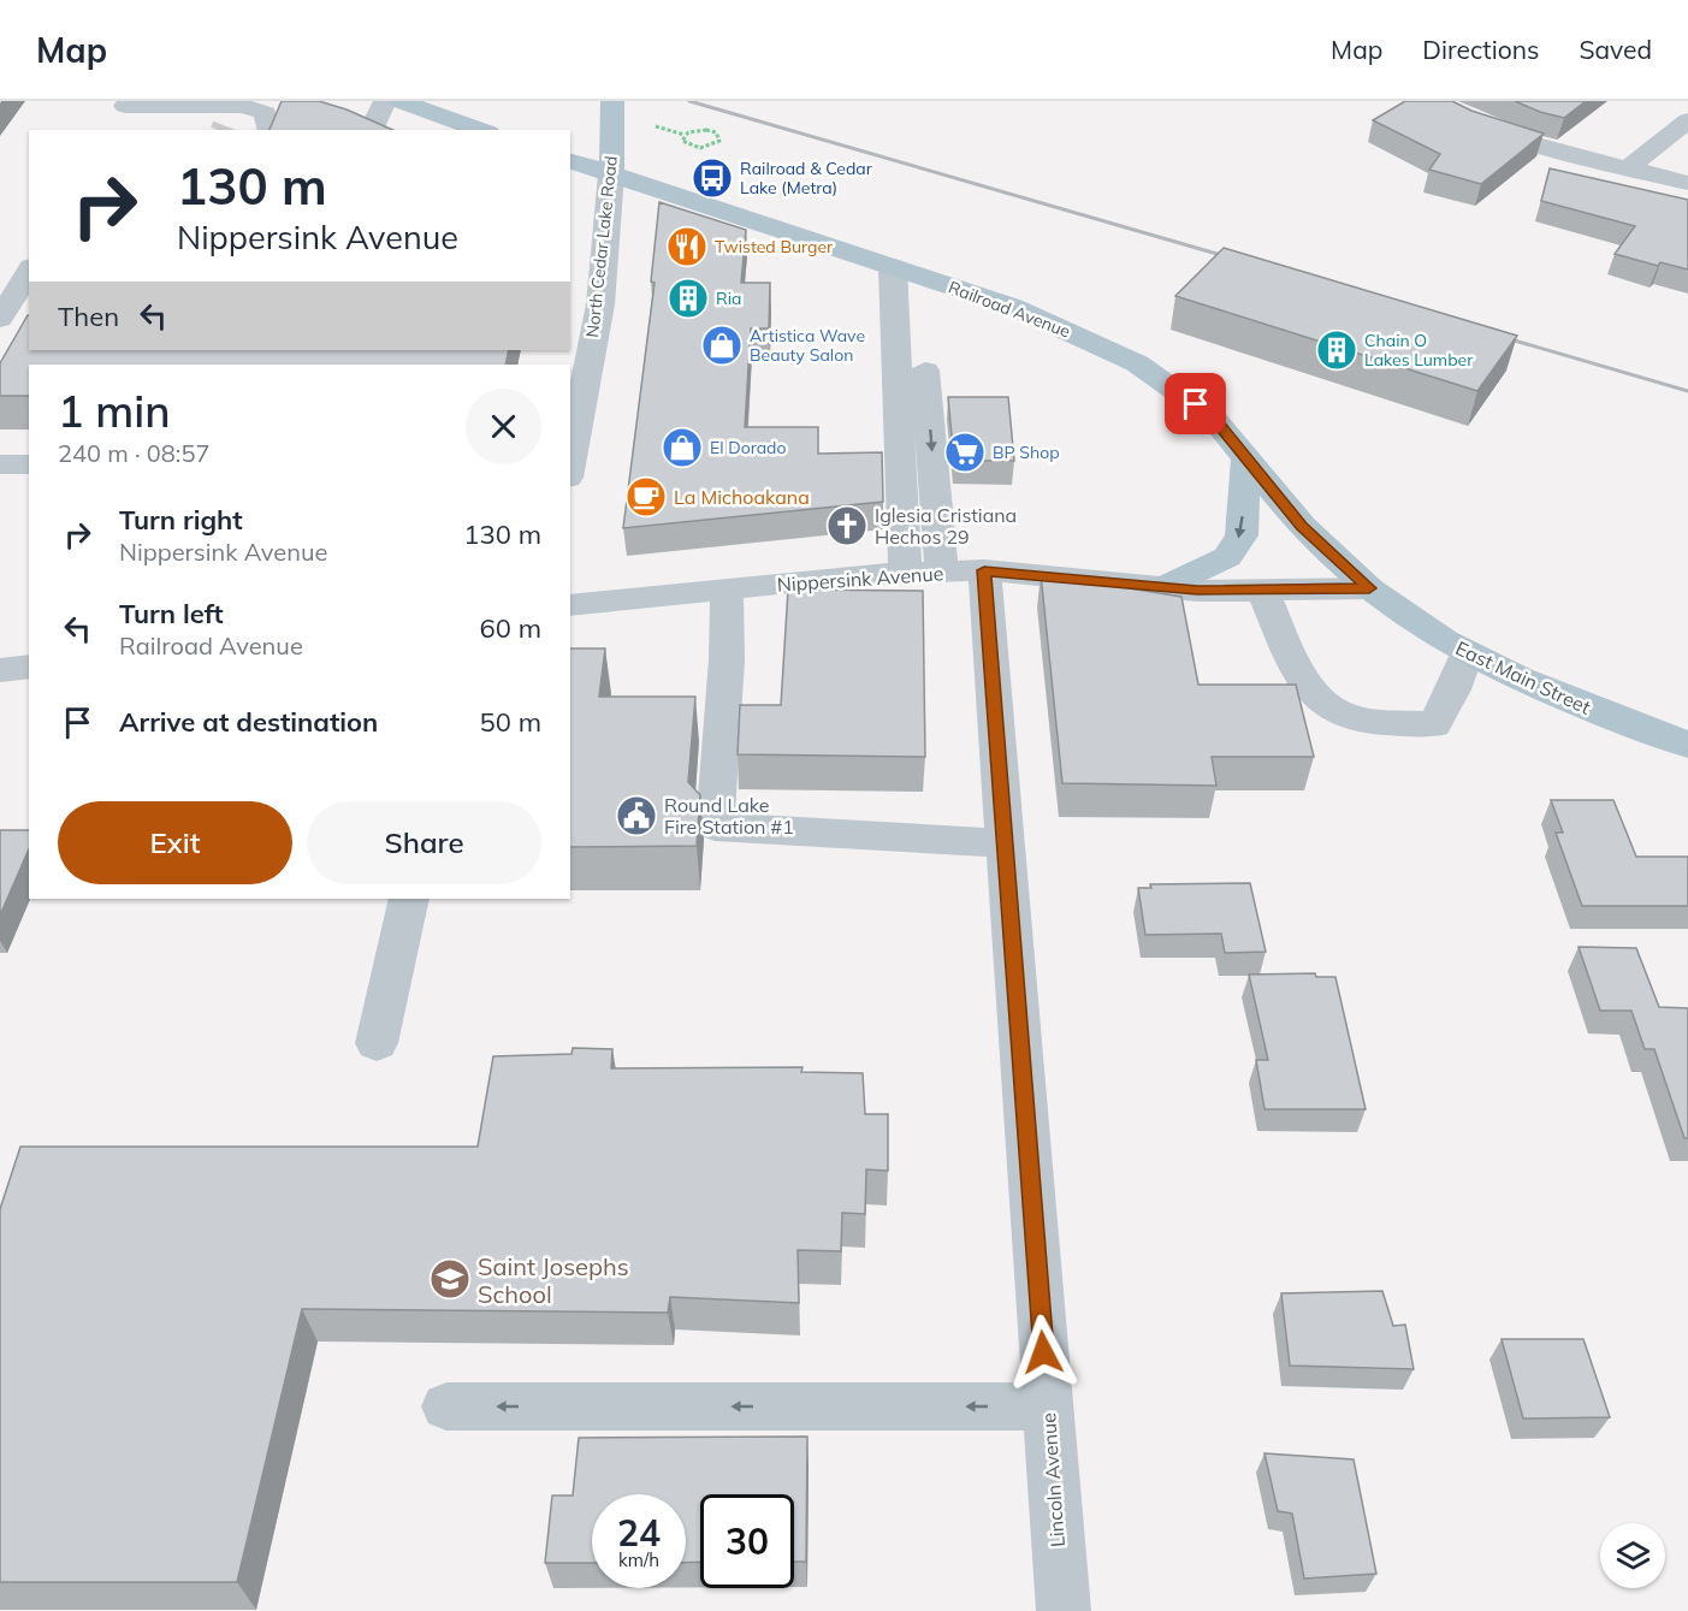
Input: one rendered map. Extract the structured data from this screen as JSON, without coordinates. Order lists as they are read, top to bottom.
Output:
{
  "streets": {
    "main road": ["North Cedar Lake Road", "Railroad Avenue", "East Main Street"],
    "street": ["Nippersink Avenue", "Lincoln Avenue"]
  },
  "crossings": [
    ["North Cedar Lake Road", "Railroad Avenue"],
    ["Railroad Avenue", "Nippersink Avenue"],
    ["Railroad Avenue", "East Main Street"],
    ["Nippersink Avenue", "East Main Street"],
    ["Nippersink Avenue", "Lincoln Avenue"]
  ],
  "places": {
    "bus stop": ["Railroad & Cedar Lake (Metra)"],
    "restaurant": ["Twisted Burger"],
    "building": ["Ria", "Chain O Lakes Lumber"],
    "shop": ["Artistica Wave Beauty Salon", "El Dorado"],
    "supermarket": ["BP Shop"],
    "cafe": ["La Michoakana"],
    "church": ["Iglesia Cristiana Hechos 29"],
    "public building": ["Round Lake Fire Station #1"],
    "school or university": ["Saint Josephs School"]
  },
  "page": {
    "header": "Map",
    "nav": ["Map", "Directions", "Saved"],
    "turn": ["130 m", "Nippersink Avenue"],
    "then": "Then",
    "heading": ["1 min", "240 m · 08:57"],
    "list": [
      {
        "name": "Turn right",
        "note": "Nippersink Avenue",
        "value": "130 m"
      },
      {
        "name": "Turn left",
        "note": "Railroad Avenue",
        "value": "60 m"
      },
      {
        "name": "Arrive at destination",
        "value": "50 m"
      }
    ],
    "buttons": ["Exit", "Share"],
    "speed": "24 km/h",
    "limit": "30"
  }
}
